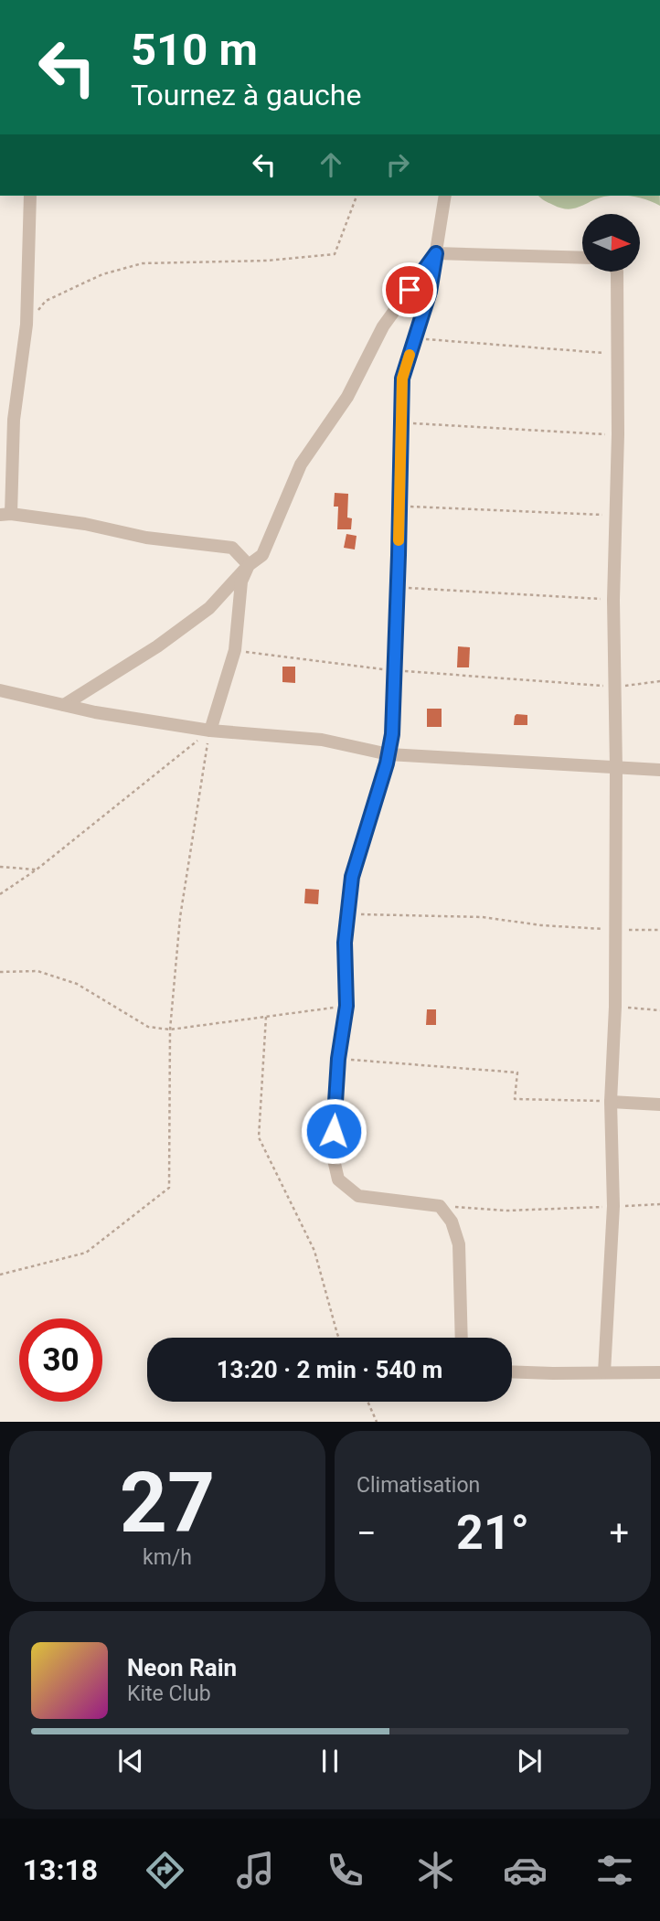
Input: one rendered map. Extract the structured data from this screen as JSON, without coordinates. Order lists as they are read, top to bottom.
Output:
{
  "north": "right",
  "page": {
    "turn": ["510 m", "Tournez à gauche"],
    "limit": "30",
    "trip": "13:20 · 2 min · 540 m",
    "tile": [
      ["27", "km/h"],
      "Climatisation"
    ],
    "heat": ["−", "21°", "+"],
    "song": ["Neon Rain", "Kite Club"],
    "tabs": "13:18"
  }
}
